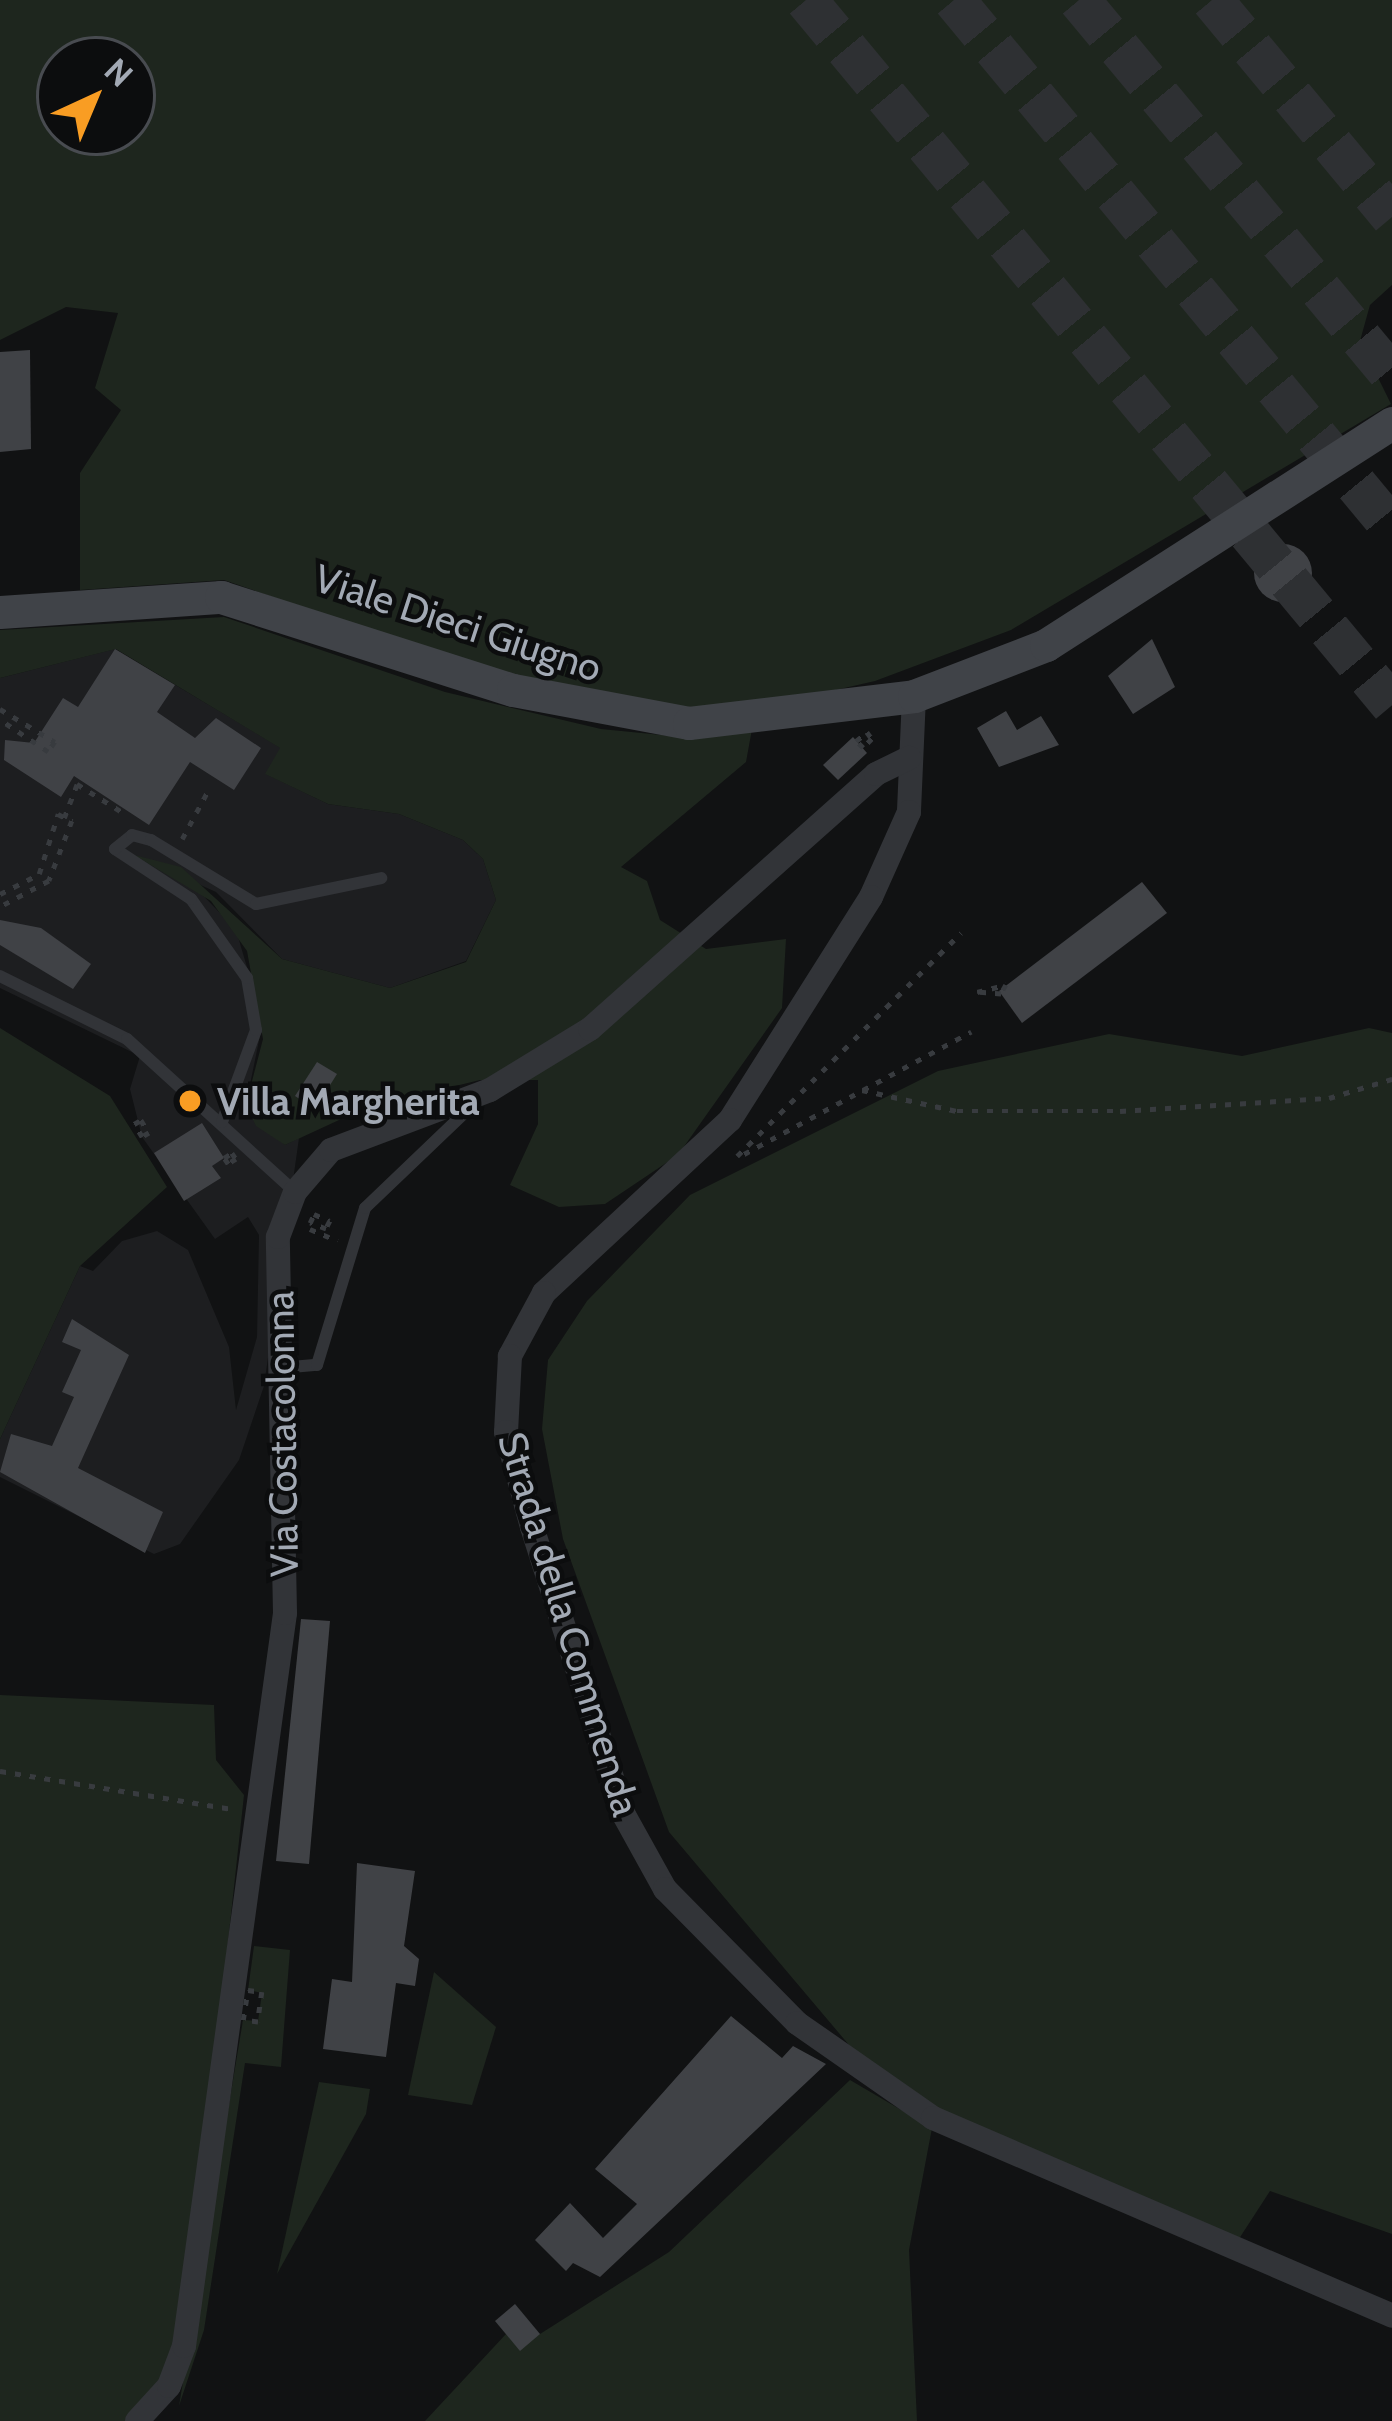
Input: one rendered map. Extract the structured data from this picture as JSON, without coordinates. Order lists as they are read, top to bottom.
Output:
{
  "streets": {
    "main road": ["Viale Dieci Giugno"],
    "street": ["Via Costacolonna", "Strada della Commenda"]
  },
  "crossings": [
    ["Viale Dieci Giugno", "Strada della Commenda"],
    ["Via Costacolonna", "Strada della Commenda"]
  ],
  "places": ["Villa Margherita"],
  "north": "top right"
}
